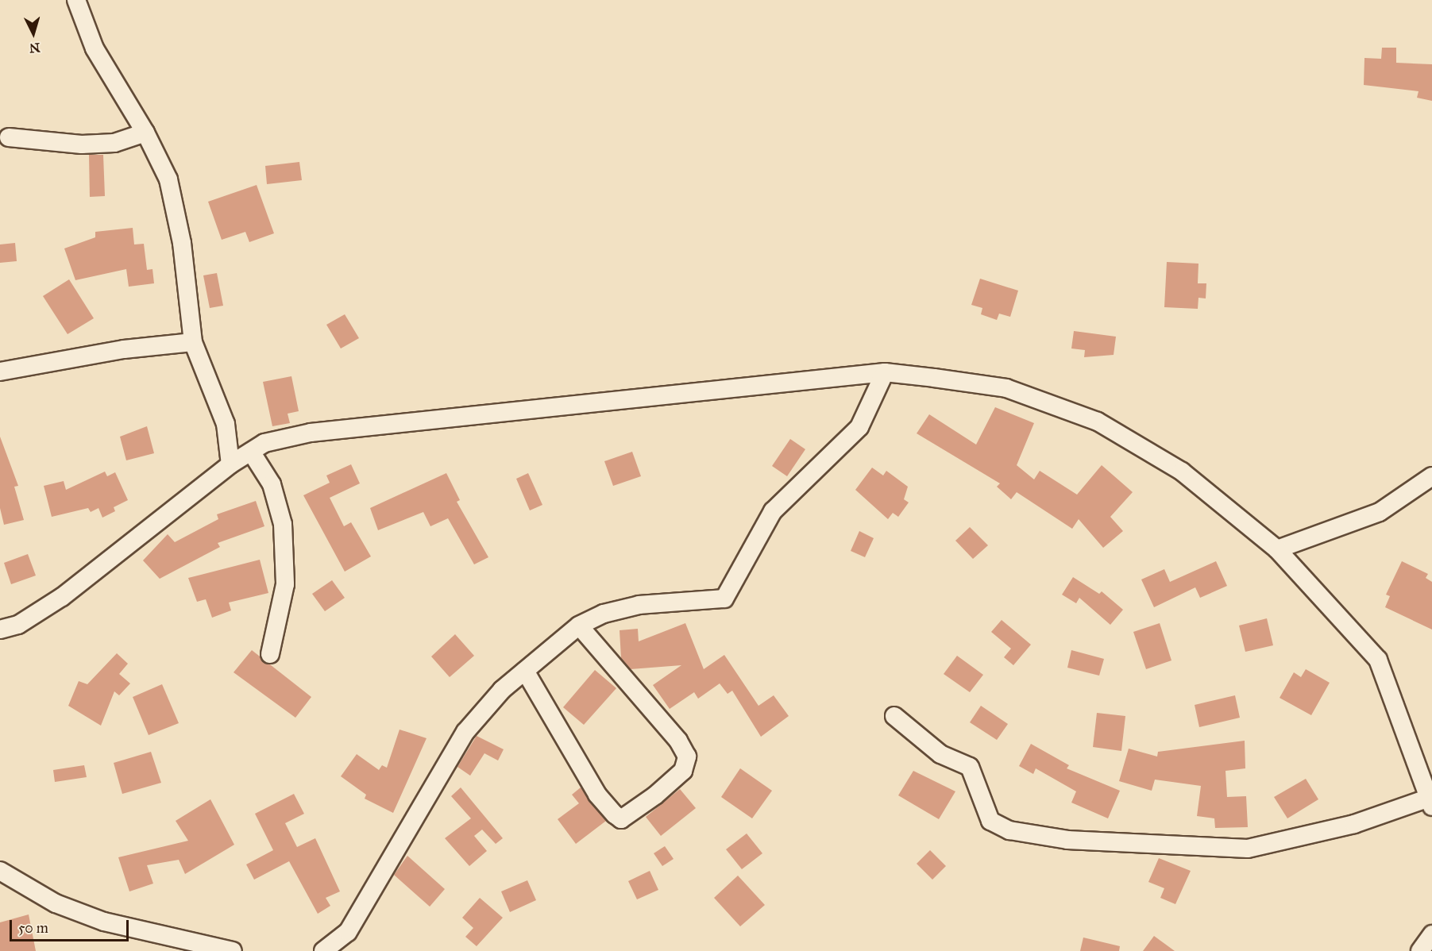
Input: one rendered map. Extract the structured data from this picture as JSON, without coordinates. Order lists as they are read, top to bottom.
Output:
{
  "scale_bar": "50 m",
  "north": "bottom"
}
